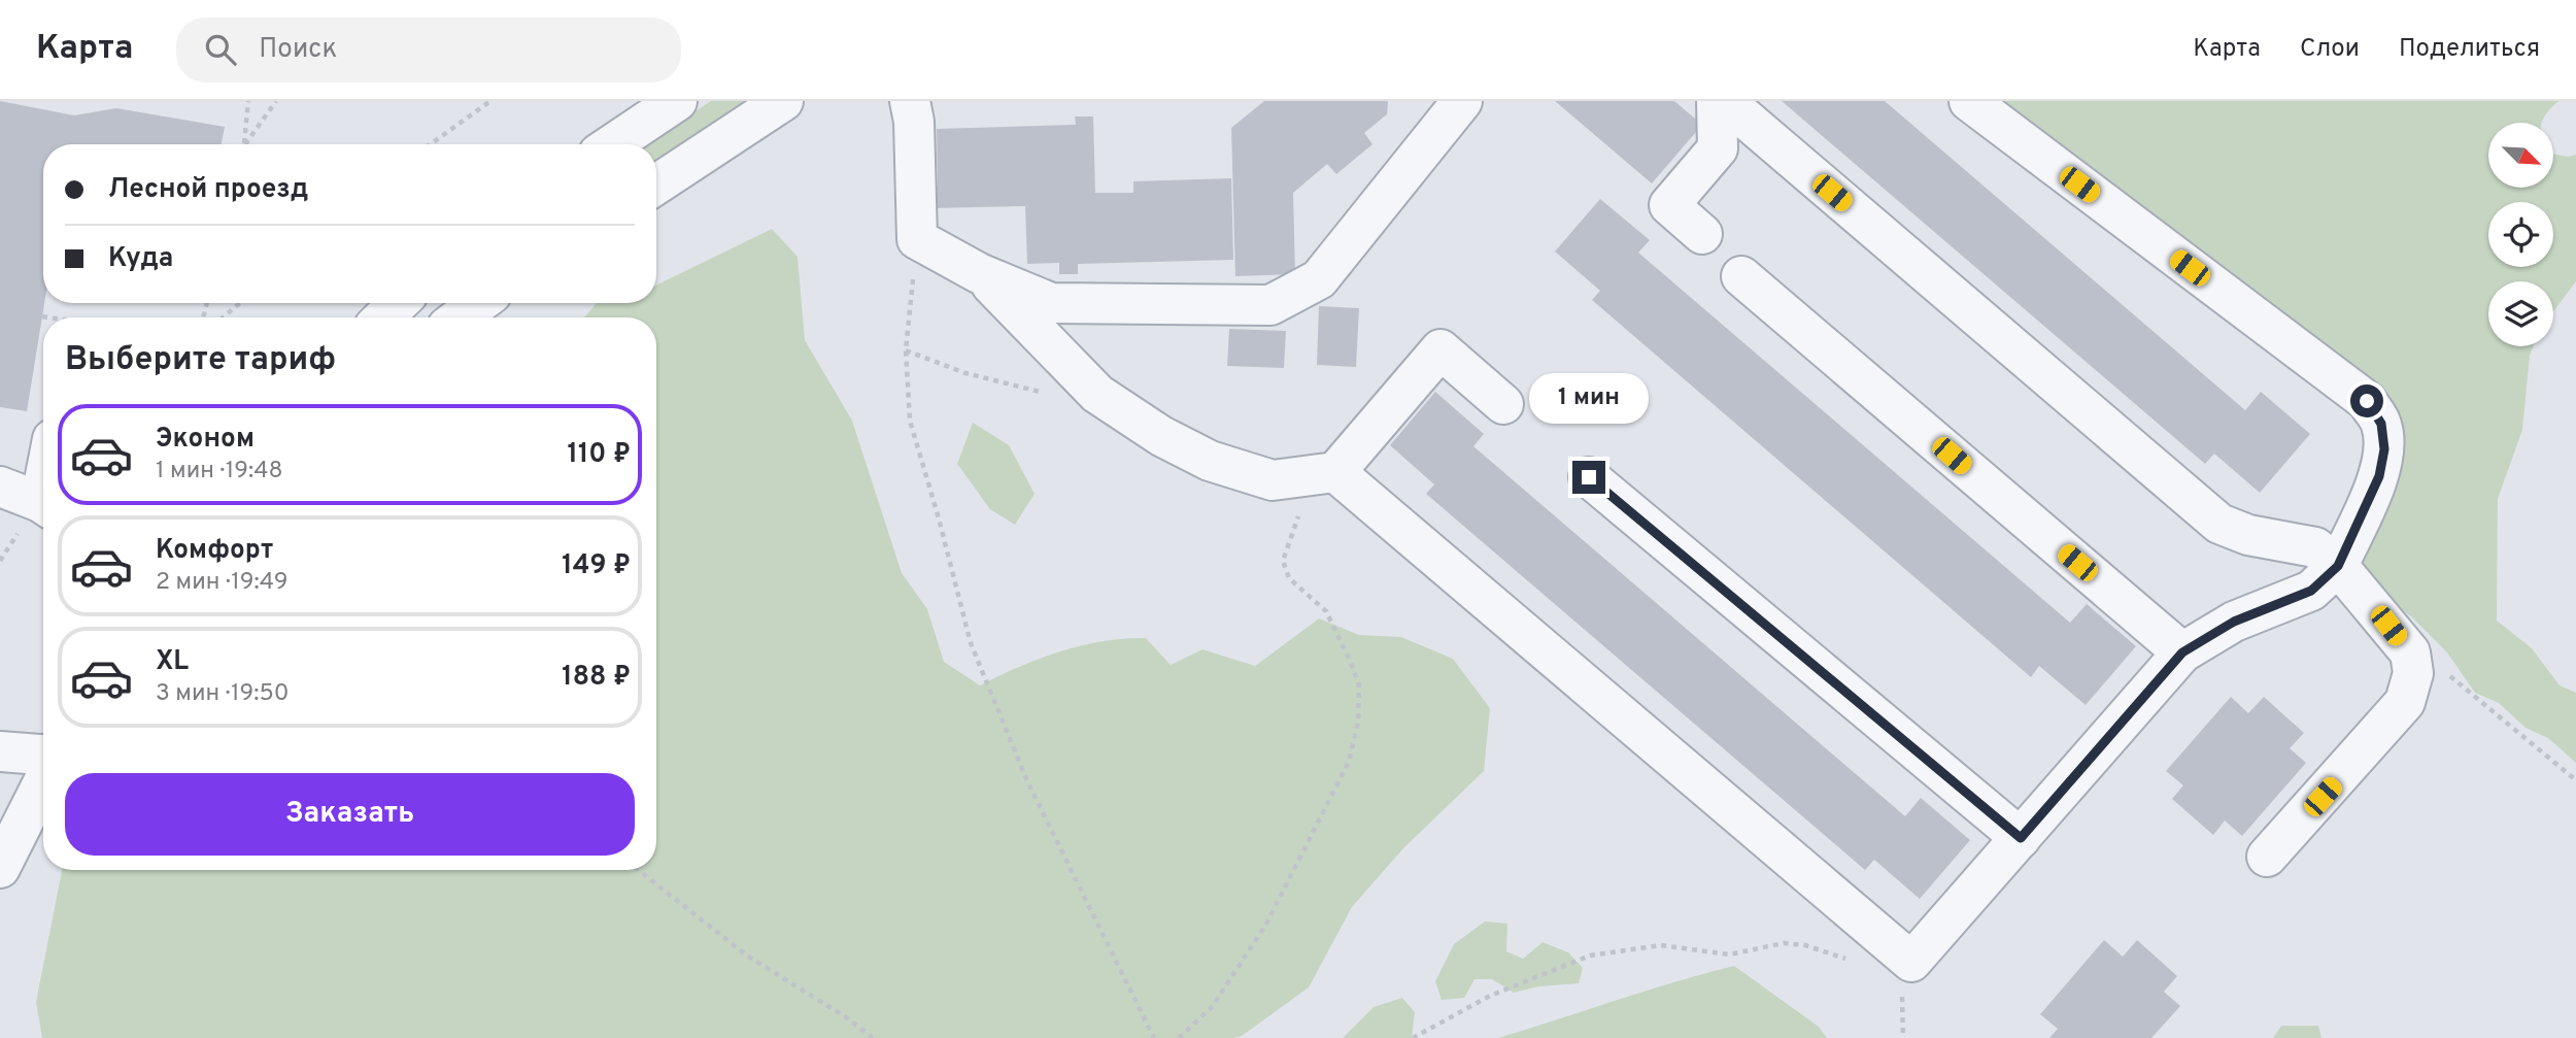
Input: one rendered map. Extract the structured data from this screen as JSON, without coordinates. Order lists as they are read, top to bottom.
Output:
{
  "north": "bottom right",
  "page": {
    "header": "Карта",
    "search": "Поиск",
    "nav": ["Карта", "Слои", "Поделиться"],
    "banner": ["Лесной проезд", "Куда"],
    "heading": "Выберите тариф",
    "bubble": "1 мин",
    "list": [
      {
        "name": "Эконом",
        "note": "1 мин · 19:48",
        "value": "110 ₽"
      },
      {
        "name": "Комфорт",
        "note": "2 мин · 19:49",
        "value": "149 ₽"
      },
      {
        "name": "XL",
        "note": "3 мин · 19:50",
        "value": "188 ₽"
      }
    ],
    "buttons": "Заказать"
  }
}
